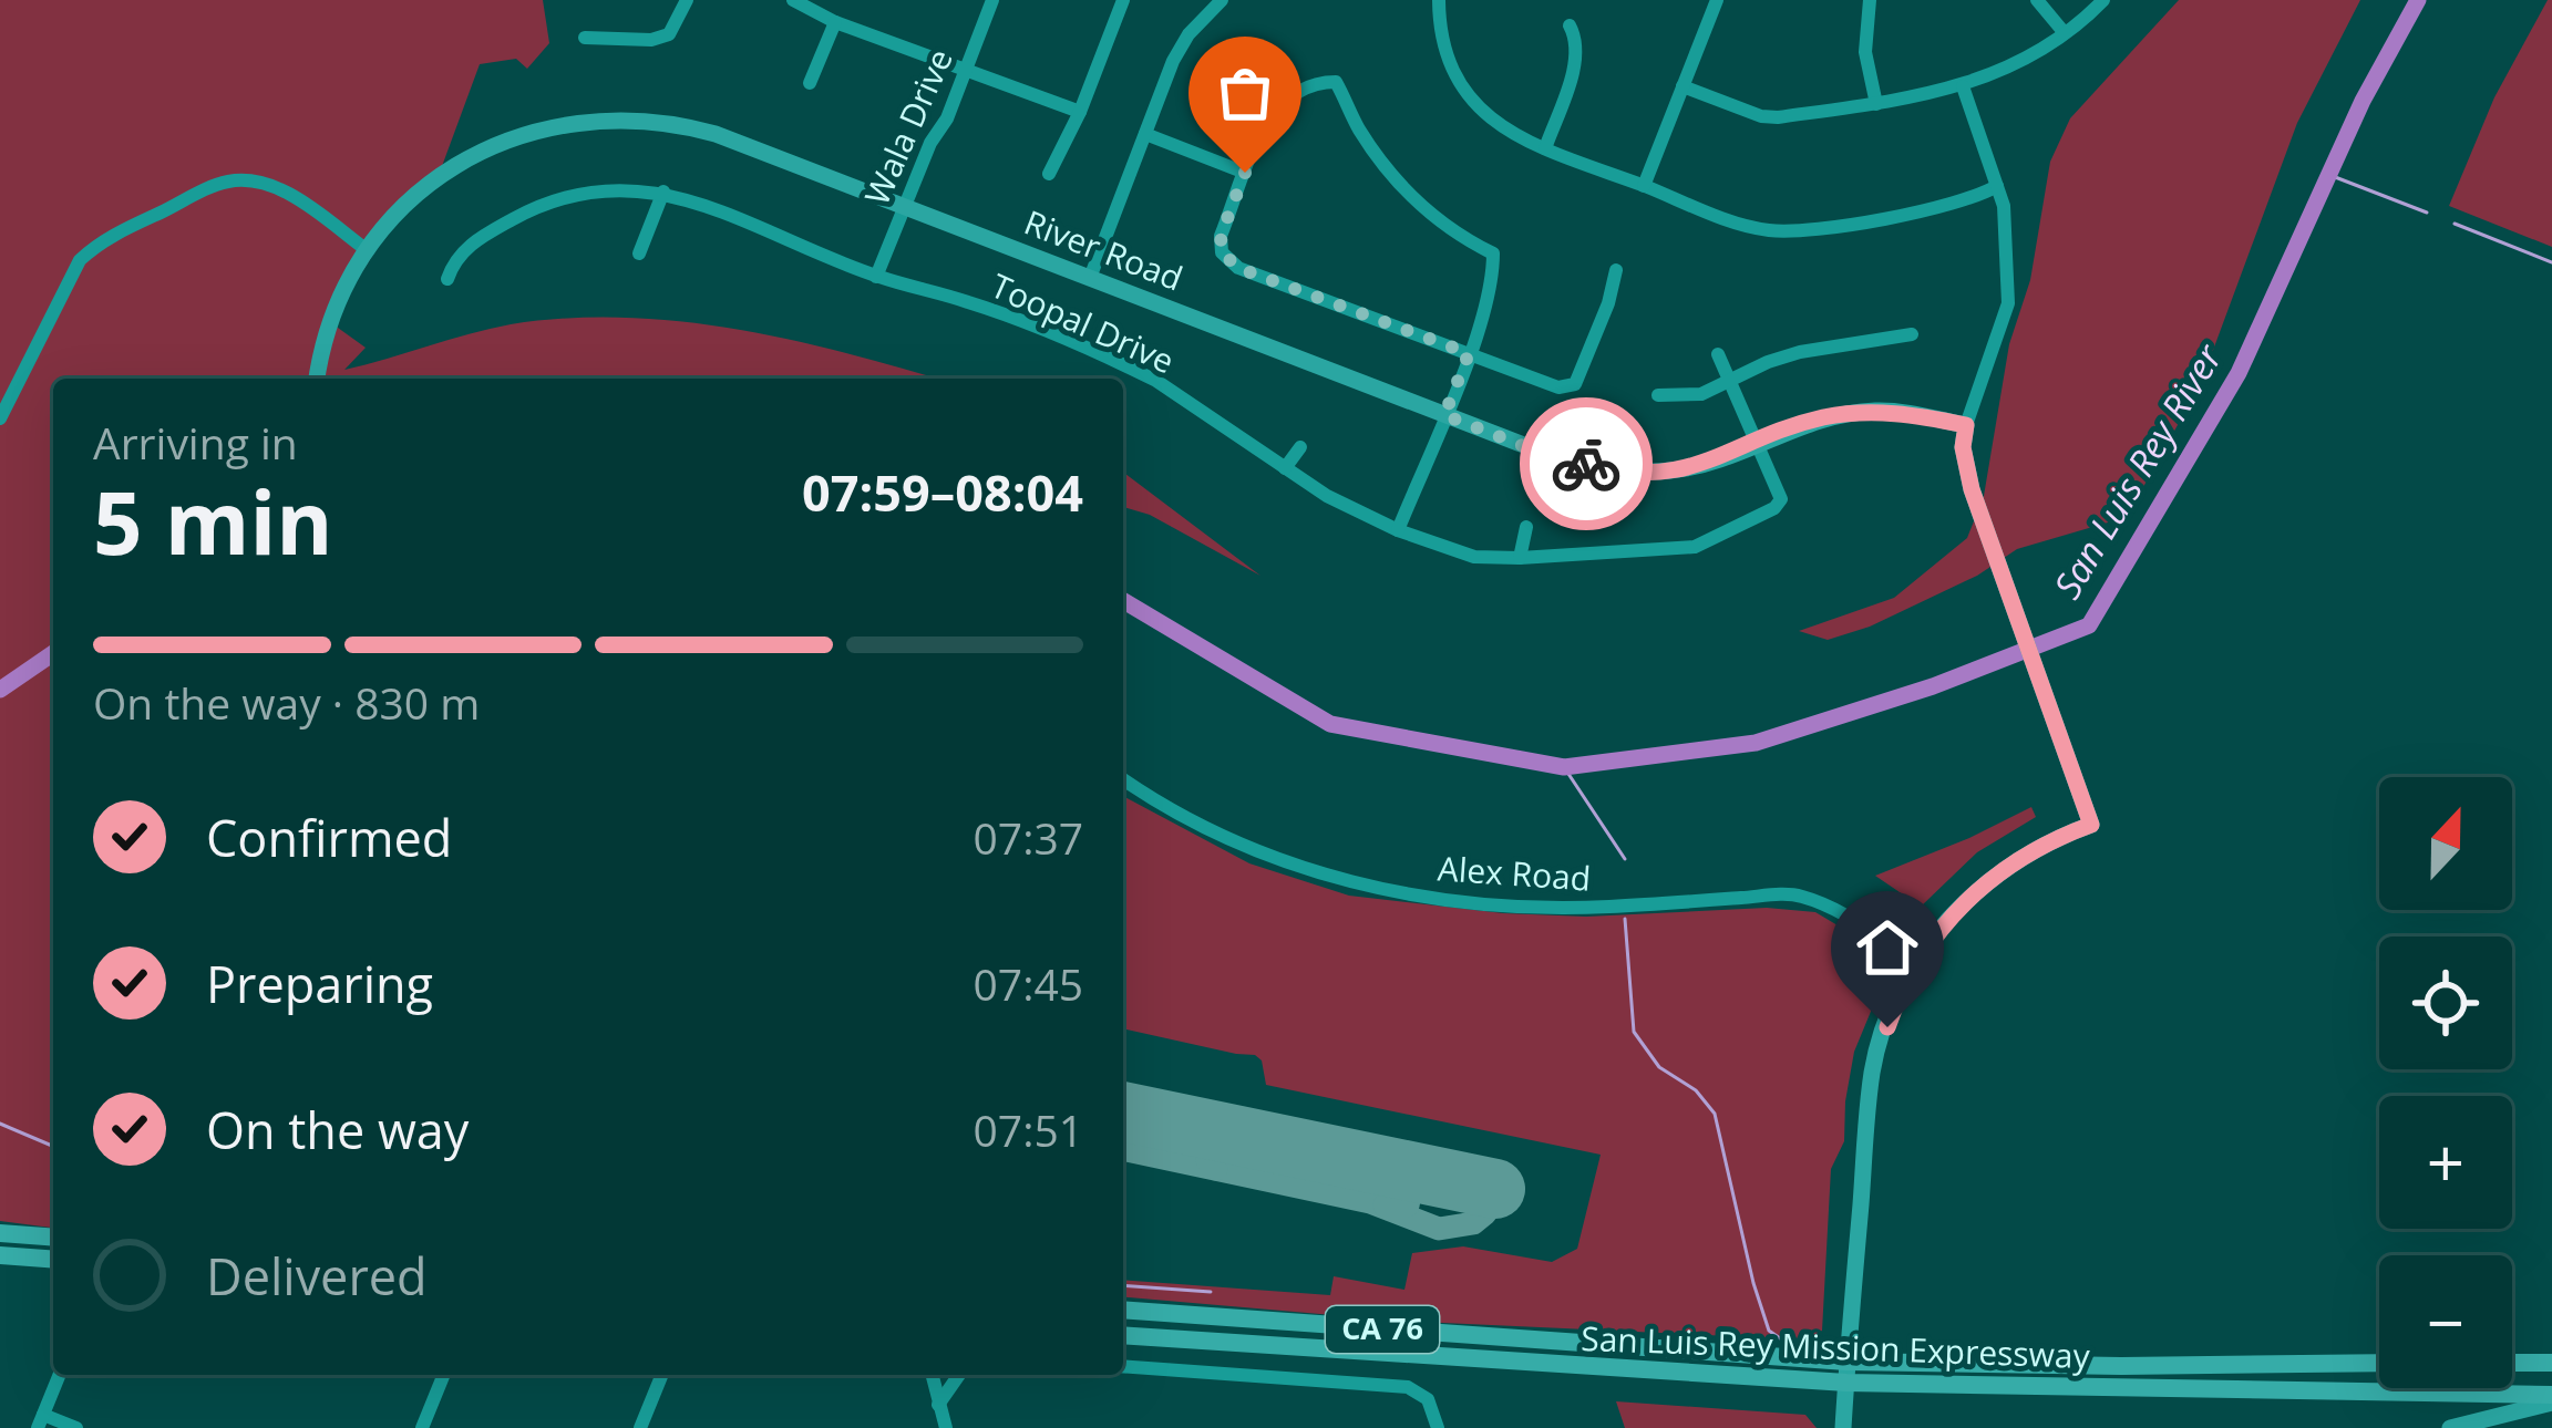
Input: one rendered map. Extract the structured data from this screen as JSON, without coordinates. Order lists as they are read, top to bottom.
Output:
{
  "streets": {
    "highway": ["CA 76", "San Luis Rey Mission Expressway"],
    "main road": ["River Road"],
    "street": ["Wala Drive", "Toopal Drive", "Alex Road"]
  },
  "crossings": [
    ["Wala Drive", "River Road"],
    ["Wala Drive", "Toopal Drive"],
    ["River Road", "Toopal Drive"]
  ],
  "water": ["San Luis Rey River"],
  "north": "top",
  "page": {
    "heading": ["5 min", "Arriving in", "07:59–08:04"],
    "bar": "On the way · 830 m",
    "list": [
      ["Confirmed", "07:37"],
      ["Preparing", "07:45"],
      ["On the way", "07:51"],
      "Delivered"
    ],
    "map_buttons": ["+", "−"]
  }
}
